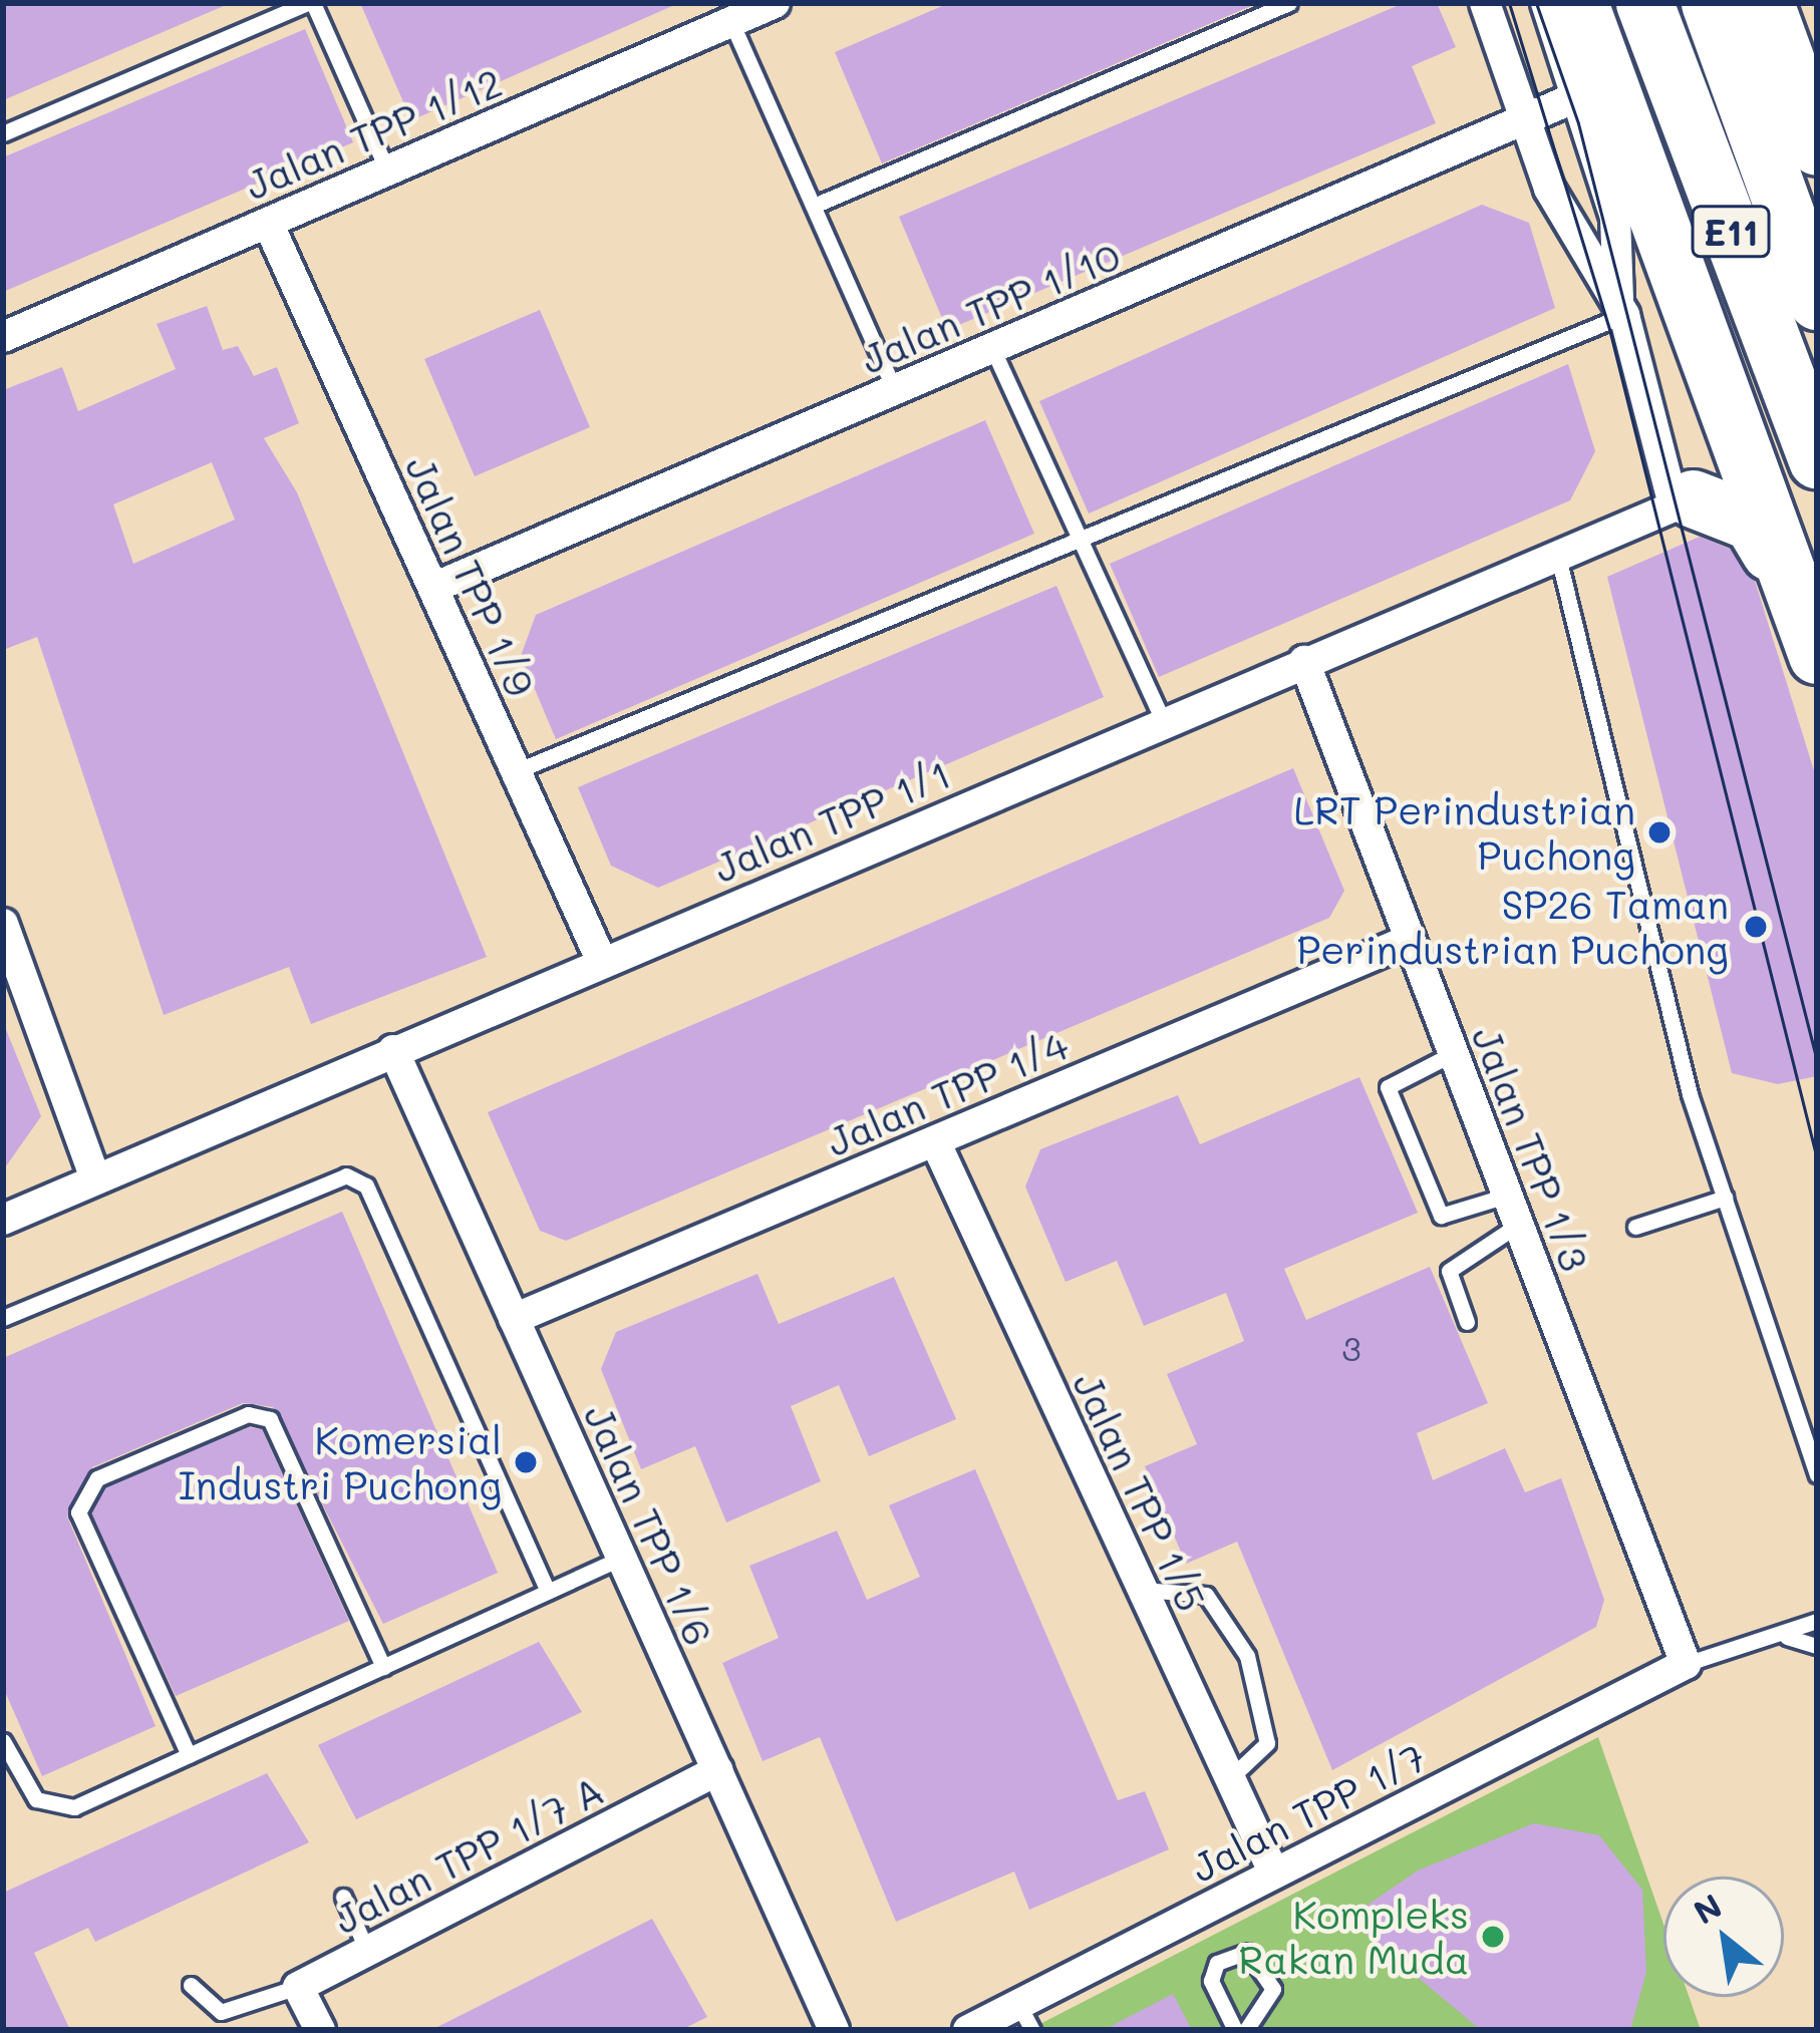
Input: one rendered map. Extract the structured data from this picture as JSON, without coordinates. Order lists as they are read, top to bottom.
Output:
{
  "streets": {
    "highway": ["E11"],
    "street": [
      "Jalan TPP 1/12",
      "Jalan TPP 1/10",
      "Jalan TPP 1/9",
      "Jalan TPP 1/1",
      "Jalan TPP 1/4",
      "Jalan TPP 1/3",
      "Jalan TPP 1/5",
      "Jalan TPP 1/6",
      "Jalan TPP 1/7",
      "Jalan TPP 1/7 A"
    ]
  },
  "crossings": [
    ["Jalan TPP 1/12", "Jalan TPP 1/9"],
    ["Jalan TPP 1/10", "Jalan TPP 1/9"],
    ["Jalan TPP 1/9", "Jalan TPP 1/1"],
    ["Jalan TPP 1/1", "Jalan TPP 1/3"],
    ["Jalan TPP 1/1", "Jalan TPP 1/6"],
    ["Jalan TPP 1/4", "Jalan TPP 1/3"],
    ["Jalan TPP 1/4", "Jalan TPP 1/5"],
    ["Jalan TPP 1/4", "Jalan TPP 1/6"],
    ["Jalan TPP 1/3", "Jalan TPP 1/7"],
    ["Jalan TPP 1/5", "Jalan TPP 1/7"],
    ["Jalan TPP 1/6", "Jalan TPP 1/7 A"]
  ],
  "places": [
    "LRT Perindustrian Puchong",
    "SP26 Taman Perindustrian Puchong",
    "Komersial Industri Puchong",
    "Kompleks Rakan Muda"
  ],
  "house_numbers": ["3"],
  "north": "top left"
}
